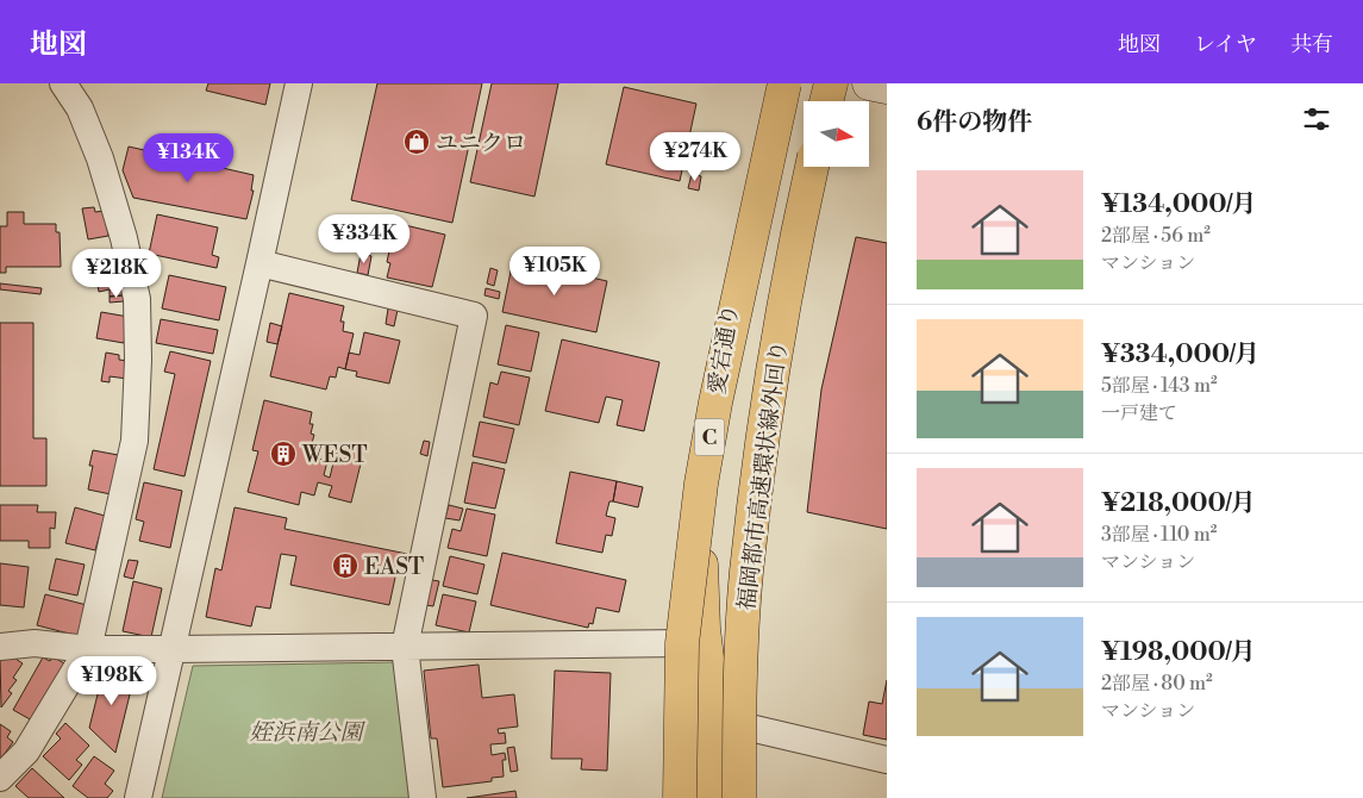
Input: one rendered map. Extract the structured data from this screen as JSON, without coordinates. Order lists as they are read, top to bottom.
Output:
{
  "streets": {
    "highway": ["C", "福岡都市高速環状線外回り"],
    "street": ["愛宕通り"]
  },
  "crossings": [
    ["愛宕通り", "C"]
  ],
  "parks": ["姪浜南公園"],
  "places": {
    "shop": ["ユニクロ"],
    "building": ["WEST", "EAST"]
  },
  "north": "right",
  "page": {
    "header": "地図",
    "nav": ["地図", "レイヤ", "共有"],
    "heading": "6件の物件",
    "price": [
      "¥274K",
      "¥134K",
      "¥334K",
      "¥105K",
      "¥218K",
      "¥198K"
    ],
    "list": [
      {
        "name": "¥134,000/月",
        "note": "2部屋 · 56 m² · マンション"
      },
      {
        "name": "¥334,000/月",
        "note": "5部屋 · 143 m² · 一戸建て"
      },
      {
        "name": "¥218,000/月",
        "note": "3部屋 · 110 m² · マンション"
      },
      {
        "name": "¥198,000/月",
        "note": "2部屋 · 80 m² · マンション"
      }
    ]
  }
}
